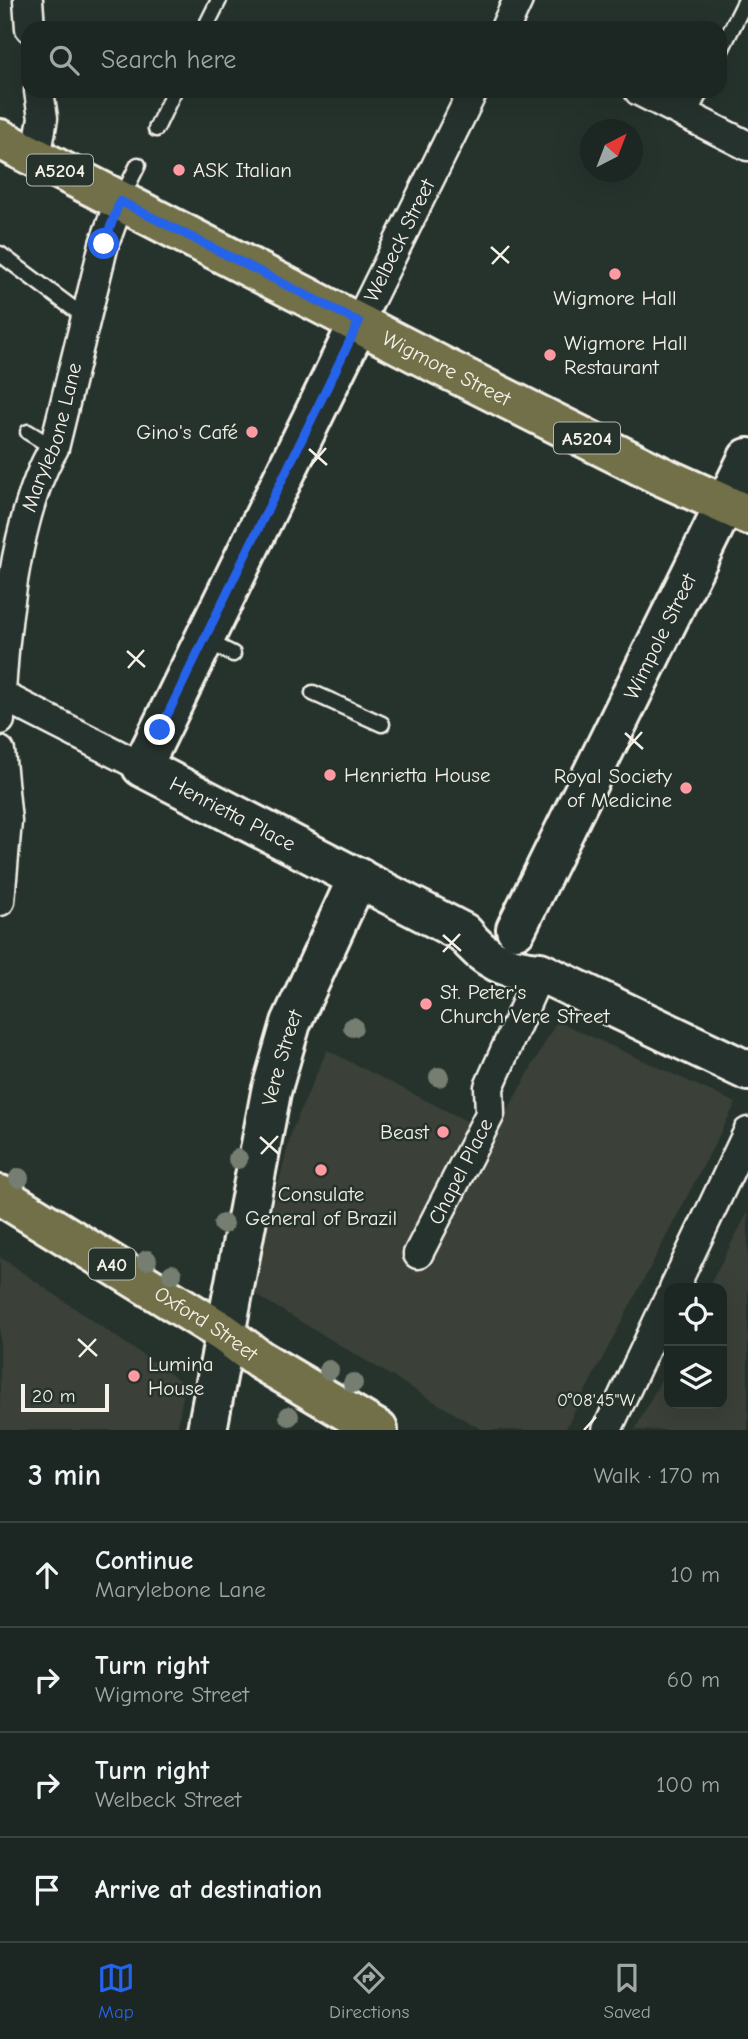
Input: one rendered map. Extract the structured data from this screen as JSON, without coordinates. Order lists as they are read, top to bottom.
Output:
{
  "streets": {
    "main road": [
      "A5204",
      "Welbeck Street",
      "Wigmore Street",
      "Wimpole Street",
      "Henrietta Place",
      "Vere Street",
      "A40",
      "Oxford Street"
    ],
    "street": ["Marylebone Lane", "Chapel Place"]
  },
  "crossings": [
    ["Welbeck Street", "Wigmore Street"],
    ["Welbeck Street", "Henrietta Place"],
    ["Wigmore Street", "Marylebone Lane"],
    ["Wigmore Street", "Wimpole Street"],
    ["Marylebone Lane", "Henrietta Place"],
    ["Wimpole Street", "Henrietta Place"],
    ["Henrietta Place", "Vere Street"],
    ["Henrietta Place", "Chapel Place"],
    ["Vere Street", "Oxford Street"]
  ],
  "places": [
    "ASK Italian",
    "Wigmore Hall",
    "Wigmore Hall Restaurant",
    "Gino's Café",
    "Henrietta House",
    "Royal Society of Medicine",
    "St. Peter's Church Vere Street",
    "Beast",
    "Consulate General of Brazil",
    "Lumina House"
  ],
  "scale_bar": "20 m",
  "north": "top right",
  "page": {
    "search": "Search here",
    "scale": "20 m",
    "heading": ["3 min", "Walk · 170 m"],
    "list": [
      ["Continue", "Marylebone Lane", "10 m"],
      ["Turn right", "Wigmore Street", "60 m"],
      ["Turn right", "Welbeck Street", "100 m"],
      "Arrive at destination"
    ],
    "nav": ["Map", "Directions", "Saved"]
  },
  "coordinates": ["0°08'45\"W"]
}
